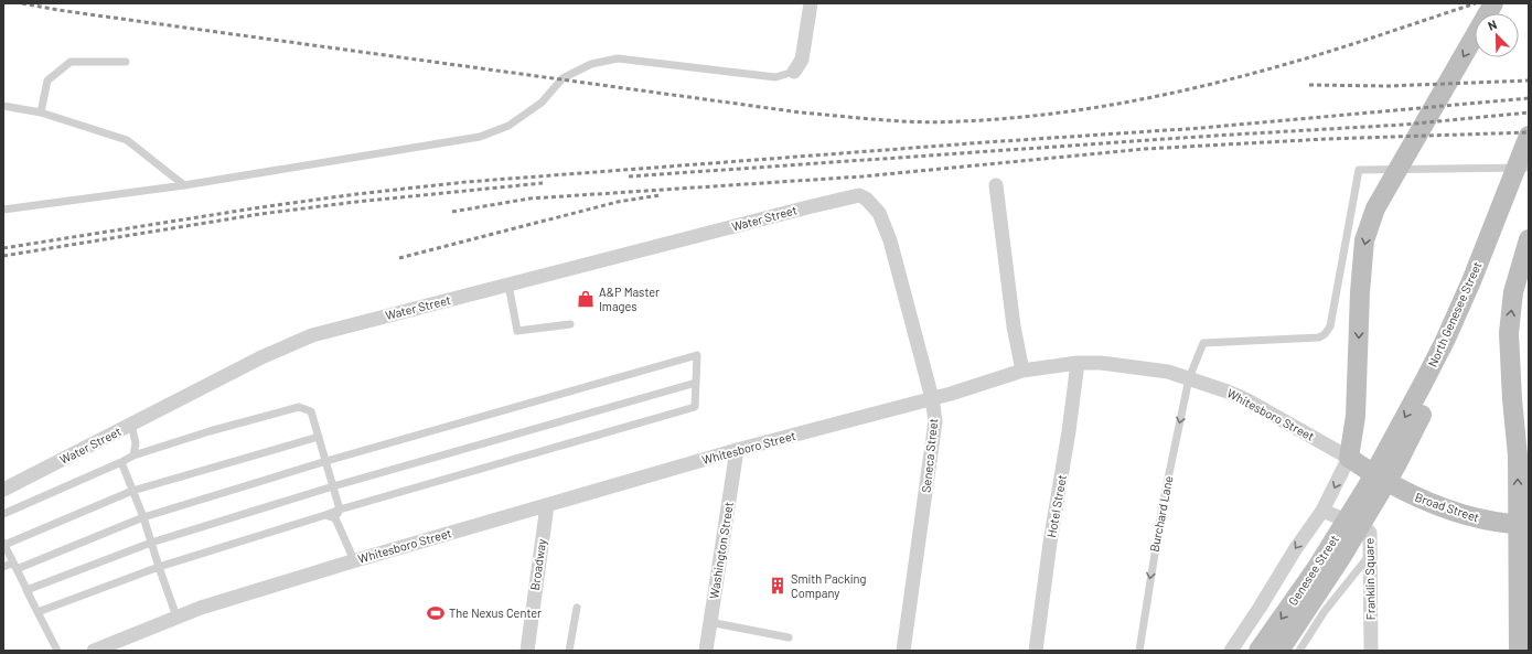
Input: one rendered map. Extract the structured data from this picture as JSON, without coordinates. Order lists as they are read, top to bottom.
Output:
{
  "streets": {
    "main road": [
      "North Genesee Street",
      "Whitesboro Street",
      "Broad Street",
      "Genesee Street"
    ],
    "street": [
      "Water Street",
      "Seneca Street",
      "Hotel Street",
      "Washington Street",
      "Broadway",
      "Franklin Square"
    ],
    "lane": ["Burchard Lane"]
  },
  "crossings": [
    ["Water Street", "Seneca Street"],
    ["North Genesee Street", "Whitesboro Street"],
    ["North Genesee Street", "Broad Street"],
    ["North Genesee Street", "Genesee Street"],
    ["Whitesboro Street", "Seneca Street"],
    ["Whitesboro Street", "Hotel Street"],
    ["Whitesboro Street", "Broad Street"],
    ["Whitesboro Street", "Burchard Lane"],
    ["Whitesboro Street", "Washington Street"],
    ["Whitesboro Street", "Broadway"],
    ["Whitesboro Street", "Genesee Street"],
    ["Broad Street", "Genesee Street"]
  ],
  "one_way": ["Burchard Lane"],
  "places": {
    "shop": ["A&P Master Images"],
    "building": ["Smith Packing Company"],
    "sports": ["The Nexus Center"]
  },
  "north": "top left"
}
